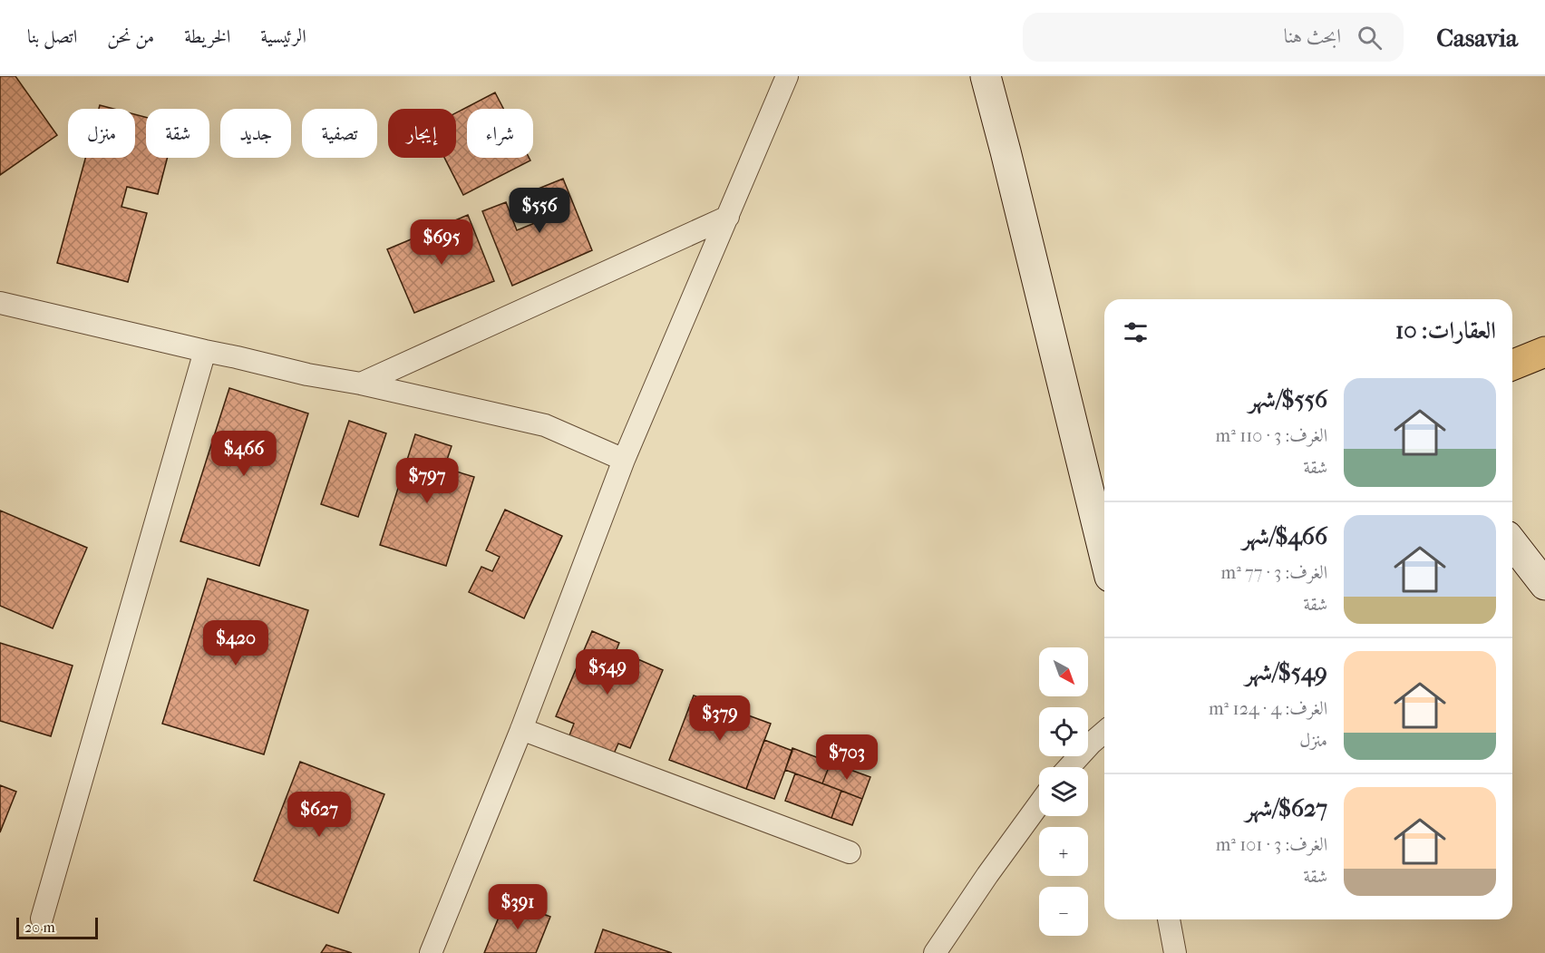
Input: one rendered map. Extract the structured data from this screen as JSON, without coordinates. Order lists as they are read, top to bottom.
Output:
{
  "scale_bar": "20 m",
  "north": "bottom right",
  "page": {
    "header": "Casavia",
    "search": "ابحث هنا",
    "nav": [
      "الرئيسية",
      "الخريطة",
      "من نحن",
      "اتصل بنا"
    ],
    "chip": [
      "شراء",
      "إيجار",
      "تصفية",
      "جديد",
      "شقة",
      "منزل"
    ],
    "price": [
      "$556",
      "$695",
      "$466",
      "$797",
      "$420",
      "$549",
      "$379",
      "$703",
      "$627",
      "$391"
    ],
    "heading": "العقارات: 10",
    "list": [
      {
        "name": "$556/شهر",
        "note": "الغرف: 3 · 110 m² · شقة"
      },
      {
        "name": "$466/شهر",
        "note": "الغرف: 3 · 77 m² · شقة"
      },
      {
        "name": "$549/شهر",
        "note": "الغرف: 4 · 124 m² · منزل"
      },
      {
        "name": "$627/شهر",
        "note": "الغرف: 3 · 101 m² · شقة"
      }
    ],
    "map_buttons": ["+", "−"],
    "scale": "20 m"
  }
}
